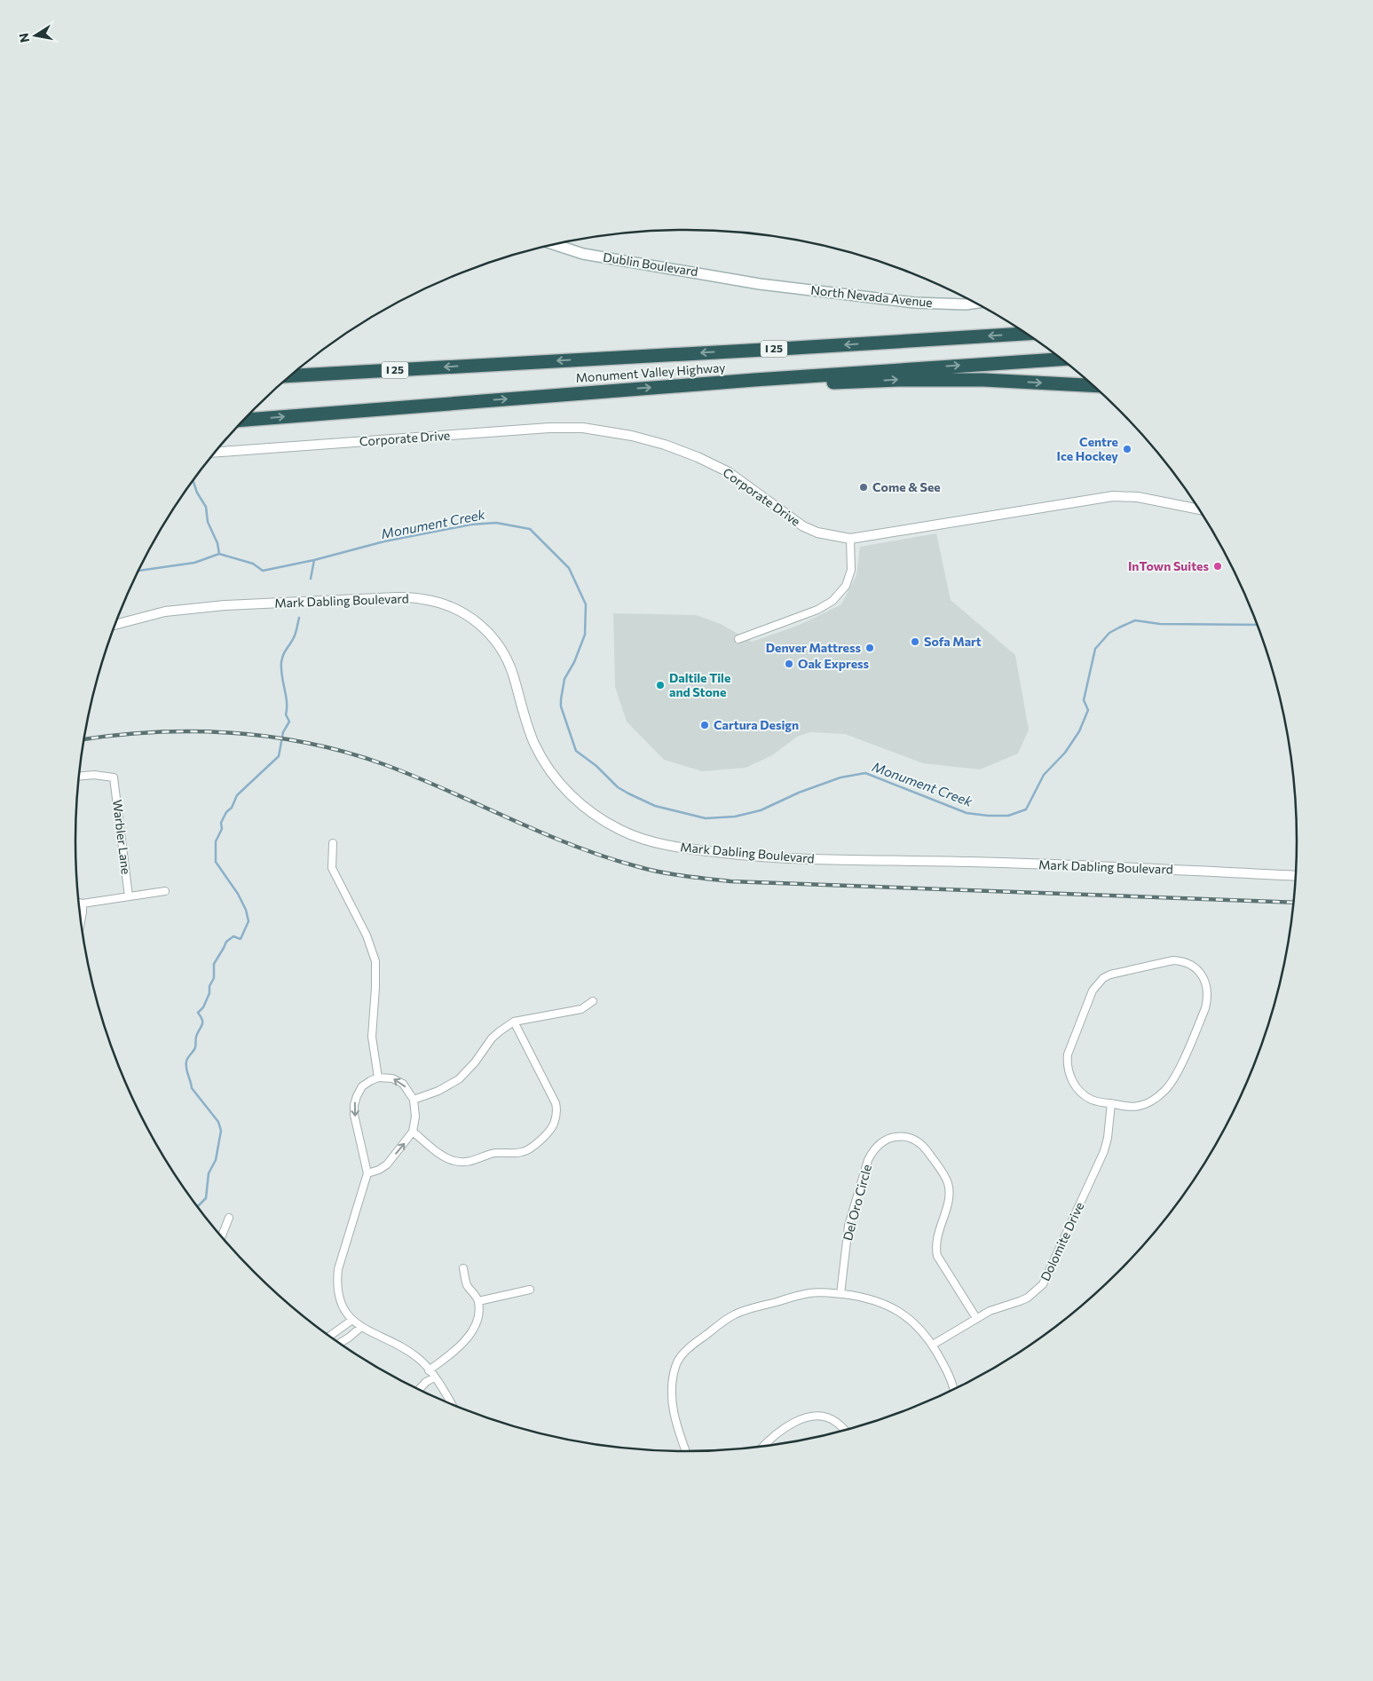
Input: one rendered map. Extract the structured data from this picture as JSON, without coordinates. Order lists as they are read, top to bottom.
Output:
{
  "streets": {
    "highway": ["I 25", "Monument Valley Highway"],
    "main road": ["Dublin Boulevard", "North Nevada Avenue"],
    "street": [
      "Corporate Drive",
      "Mark Dabling Boulevard",
      "Warbler Lane",
      "Del Oro Circle",
      "Dolomite Drive"
    ]
  },
  "crossings": [
    ["Dublin Boulevard", "North Nevada Avenue"],
    ["Del Oro Circle", "Dolomite Drive"]
  ],
  "water": ["Monument Creek"],
  "places": [
    "Centre Ice Hockey",
    "Come & See",
    "InTown Suites",
    "Sofa Mart",
    "Denver Mattress",
    "Oak Express",
    "Daltile Tile and Stone",
    "Cartura Design"
  ],
  "north": "left"
}
